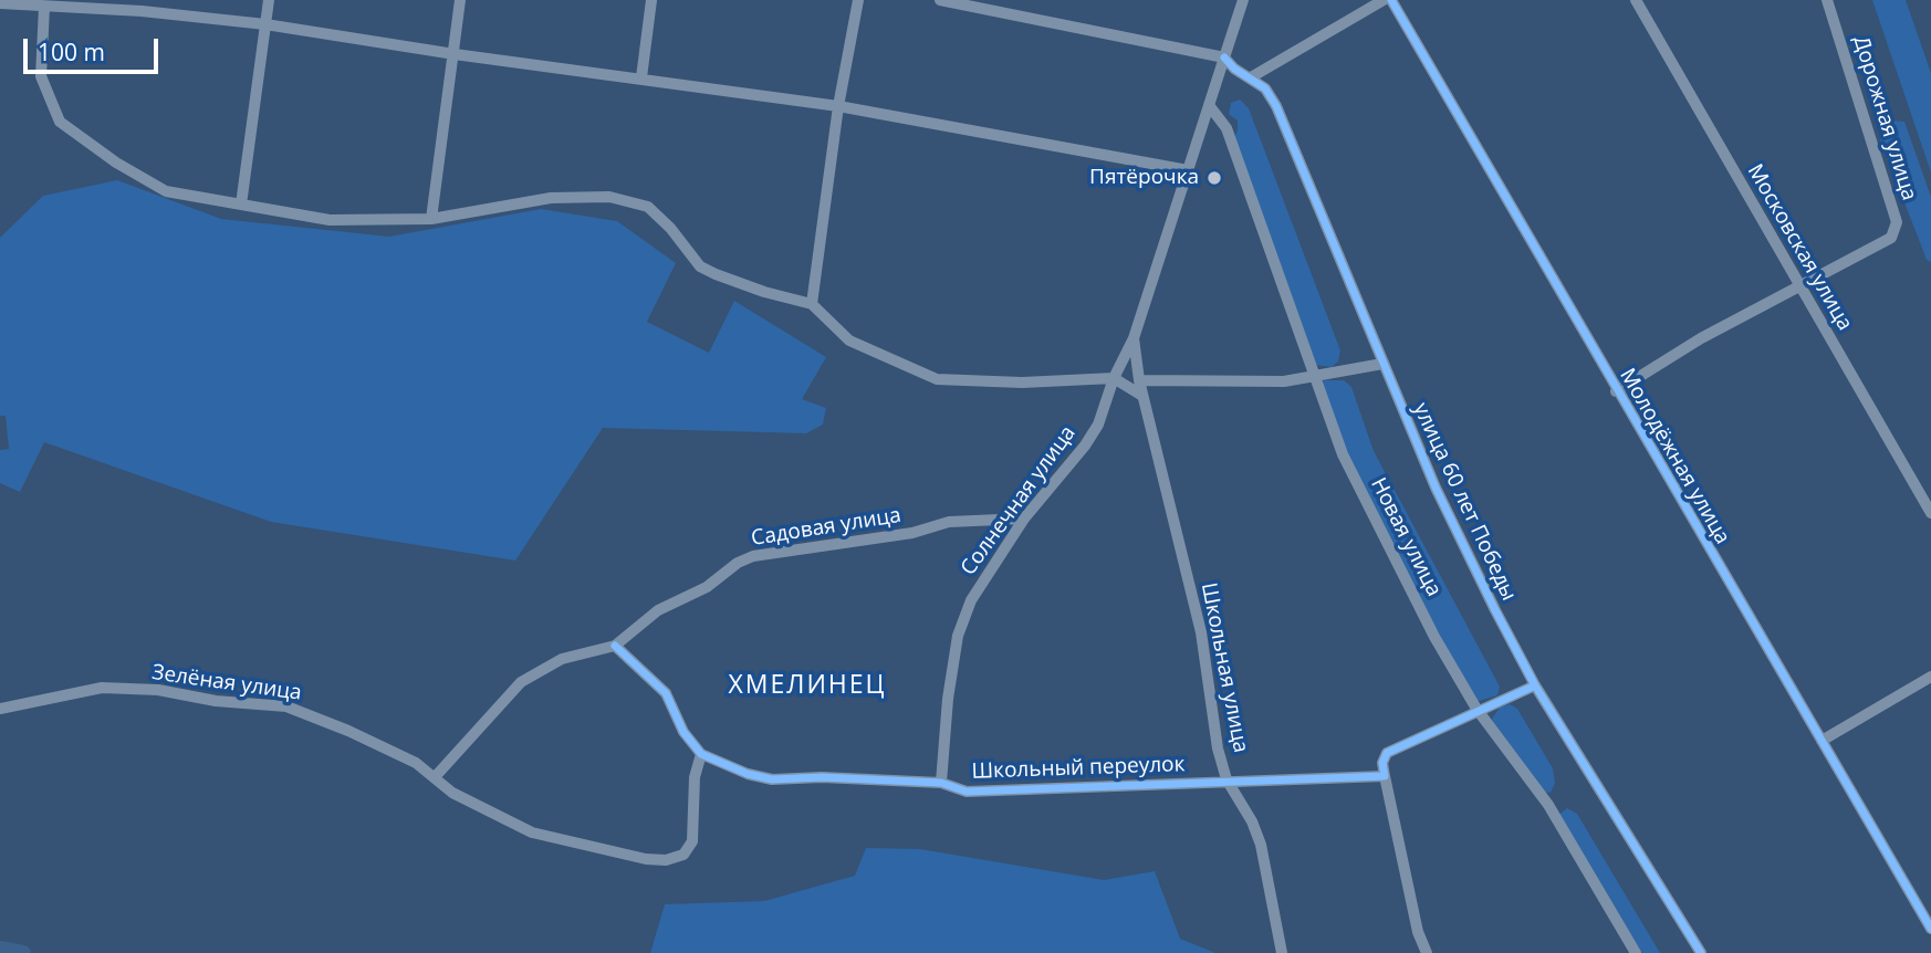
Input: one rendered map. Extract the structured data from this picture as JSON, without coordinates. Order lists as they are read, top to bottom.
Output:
{
  "streets": {
    "street": [
      "Дорожная улица",
      "Московская улица",
      "Молодёжная улица",
      "Солнечная улица",
      "улица 60 лет Победы",
      "Садовая улица",
      "Новая улица",
      "Школьная улица",
      "Зелёная улица",
      "Школьный переулок"
    ]
  },
  "crossings": [
    ["Дорожная улица", "Московская улица"],
    ["Дорожная улица", "Молодёжная улица"],
    ["Солнечная улица", "улица 60 лет Победы"],
    ["Солнечная улица", "Садовая улица"],
    ["Солнечная улица", "Новая улица"],
    ["Солнечная улица", "Школьная улица"],
    ["Солнечная улица", "Школьный переулок"],
    ["Школьная улица", "Школьный переулок"],
    ["Зелёная улица", "Школьный переулок"]
  ],
  "districts": ["ХМЕЛИНЕЦ"],
  "places": ["Пятёрочка"],
  "scale_bar": "100 m"
}
